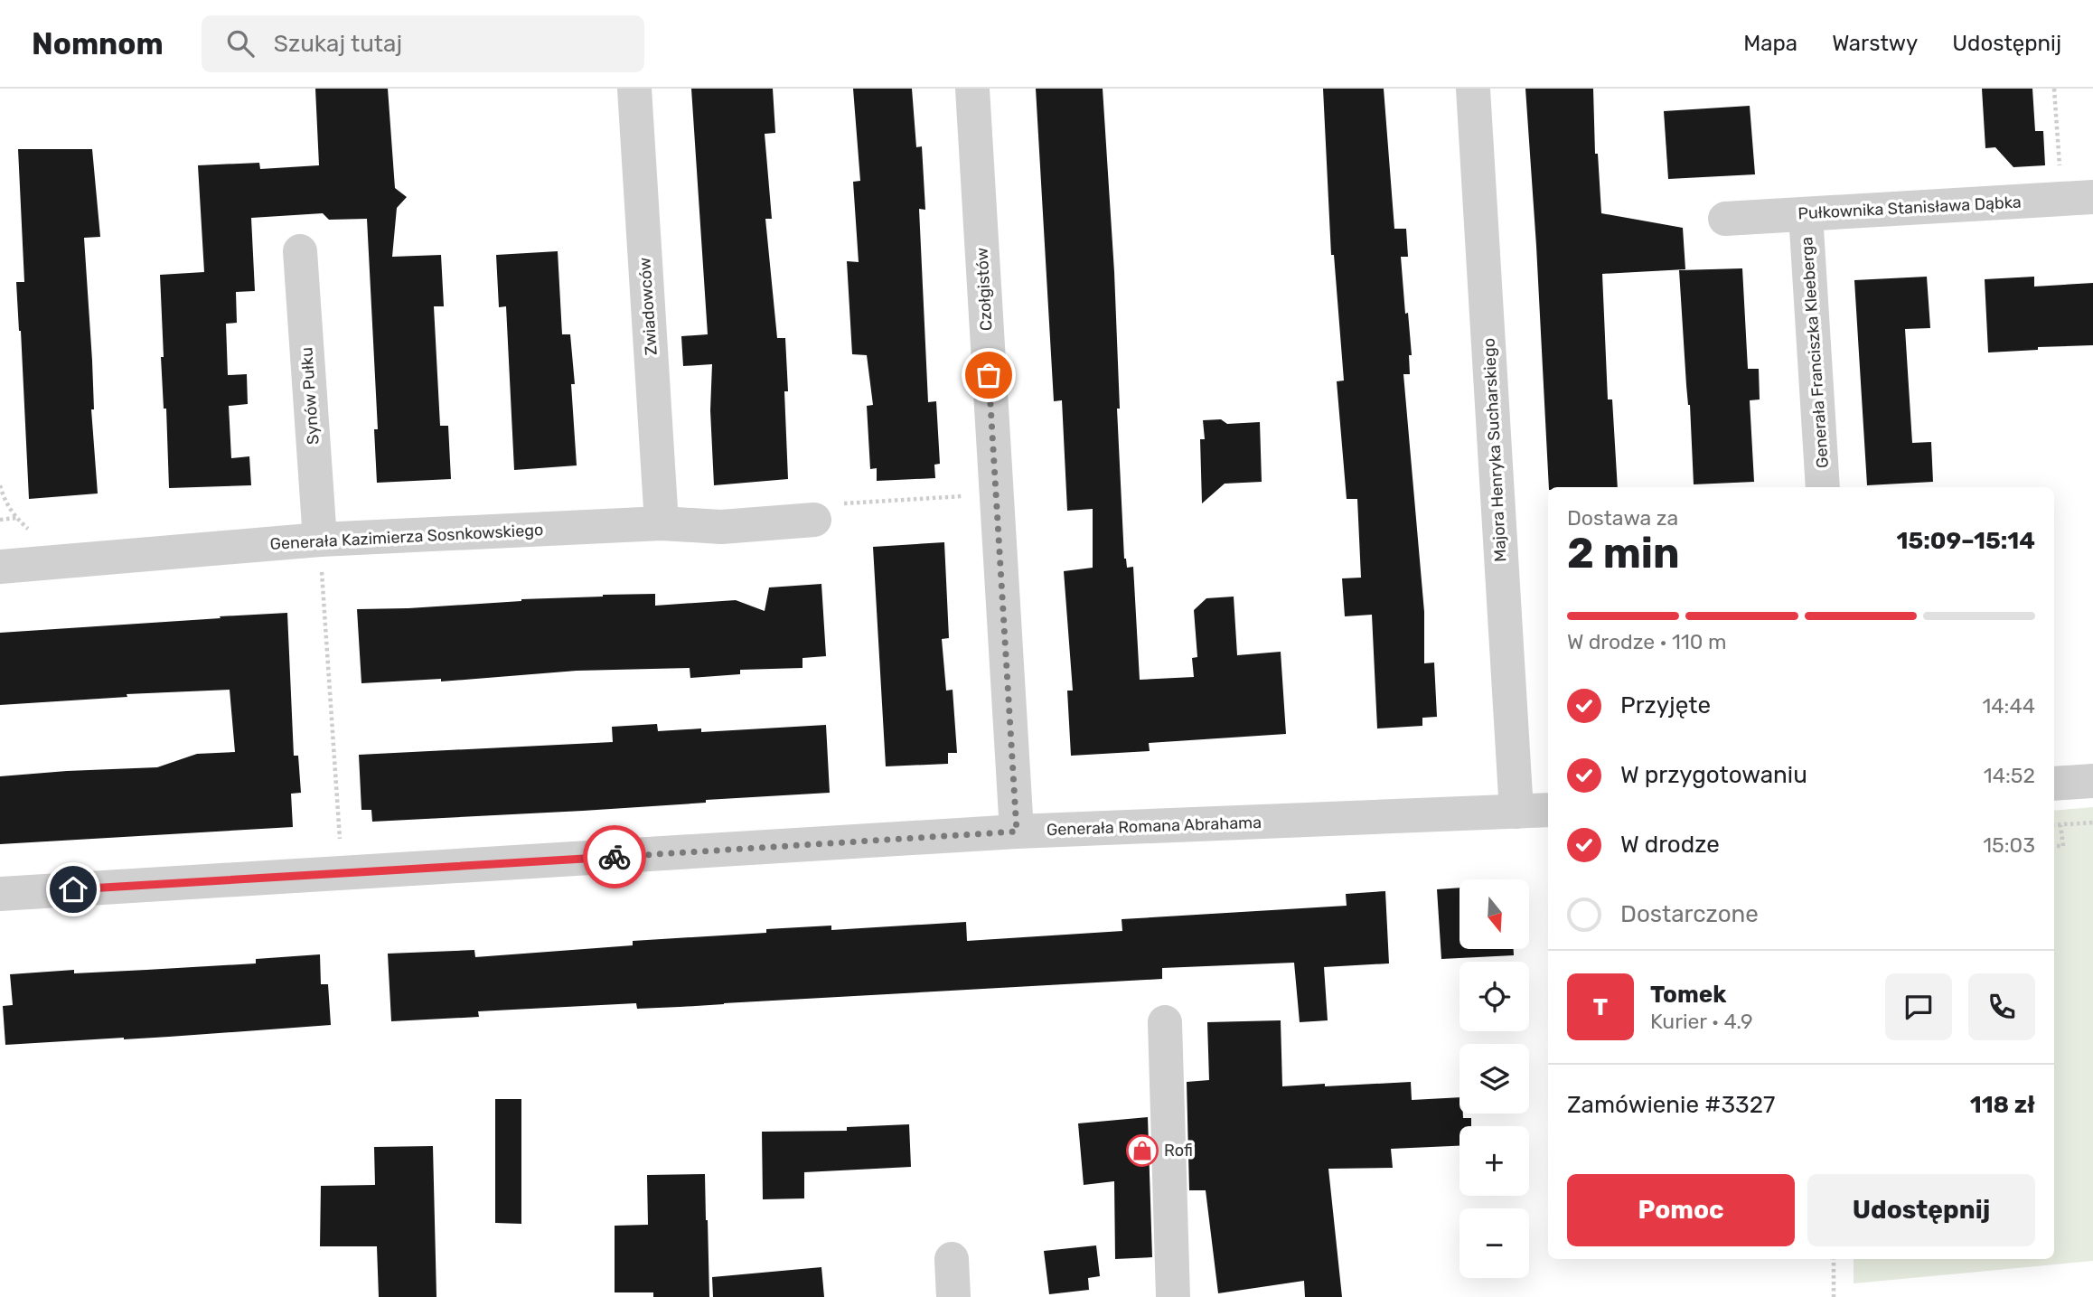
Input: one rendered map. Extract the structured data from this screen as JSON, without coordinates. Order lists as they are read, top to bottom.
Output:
{
  "streets": {
    "street": [
      "Pułkownika Stanisława Dąbka",
      "Czołgistów",
      "Zwiadowców",
      "Generała Franciszka Kleeberga",
      "Synów Pułku",
      "Majora Henryka Sucharskiego",
      "Generała Kazimierza Sosnkowskiego",
      "Generała Romana Abrahama"
    ]
  },
  "crossings": [
    ["Pułkownika Stanisława Dąbka", "Generała Franciszka Kleeberga"],
    ["Czołgistów", "Generała Romana Abrahama"],
    ["Zwiadowców", "Generała Kazimierza Sosnkowskiego"],
    ["Synów Pułku", "Generała Kazimierza Sosnkowskiego"],
    ["Majora Henryka Sucharskiego", "Generała Romana Abrahama"]
  ],
  "places": {
    "shop": ["Rofi"]
  },
  "north": "bottom",
  "page": {
    "header": "Nomnom",
    "search": "Szukaj tutaj",
    "nav": ["Mapa", "Warstwy", "Udostępnij"],
    "heading": ["2 min", "Dostawa za", "15:09–15:14"],
    "panel": [
      "Tomek",
      "Kurier · 4.9",
      "Zamówienie #3327",
      "118 zł"
    ],
    "bar": "W drodze · 110 m",
    "list": [
      ["Przyjęte", "14:44"],
      ["W przygotowaniu", "14:52"],
      ["W drodze", "15:03"],
      "Dostarczone"
    ],
    "map_buttons": ["+", "−"],
    "round": "T",
    "buttons": ["Pomoc", "Udostępnij"]
  }
}
